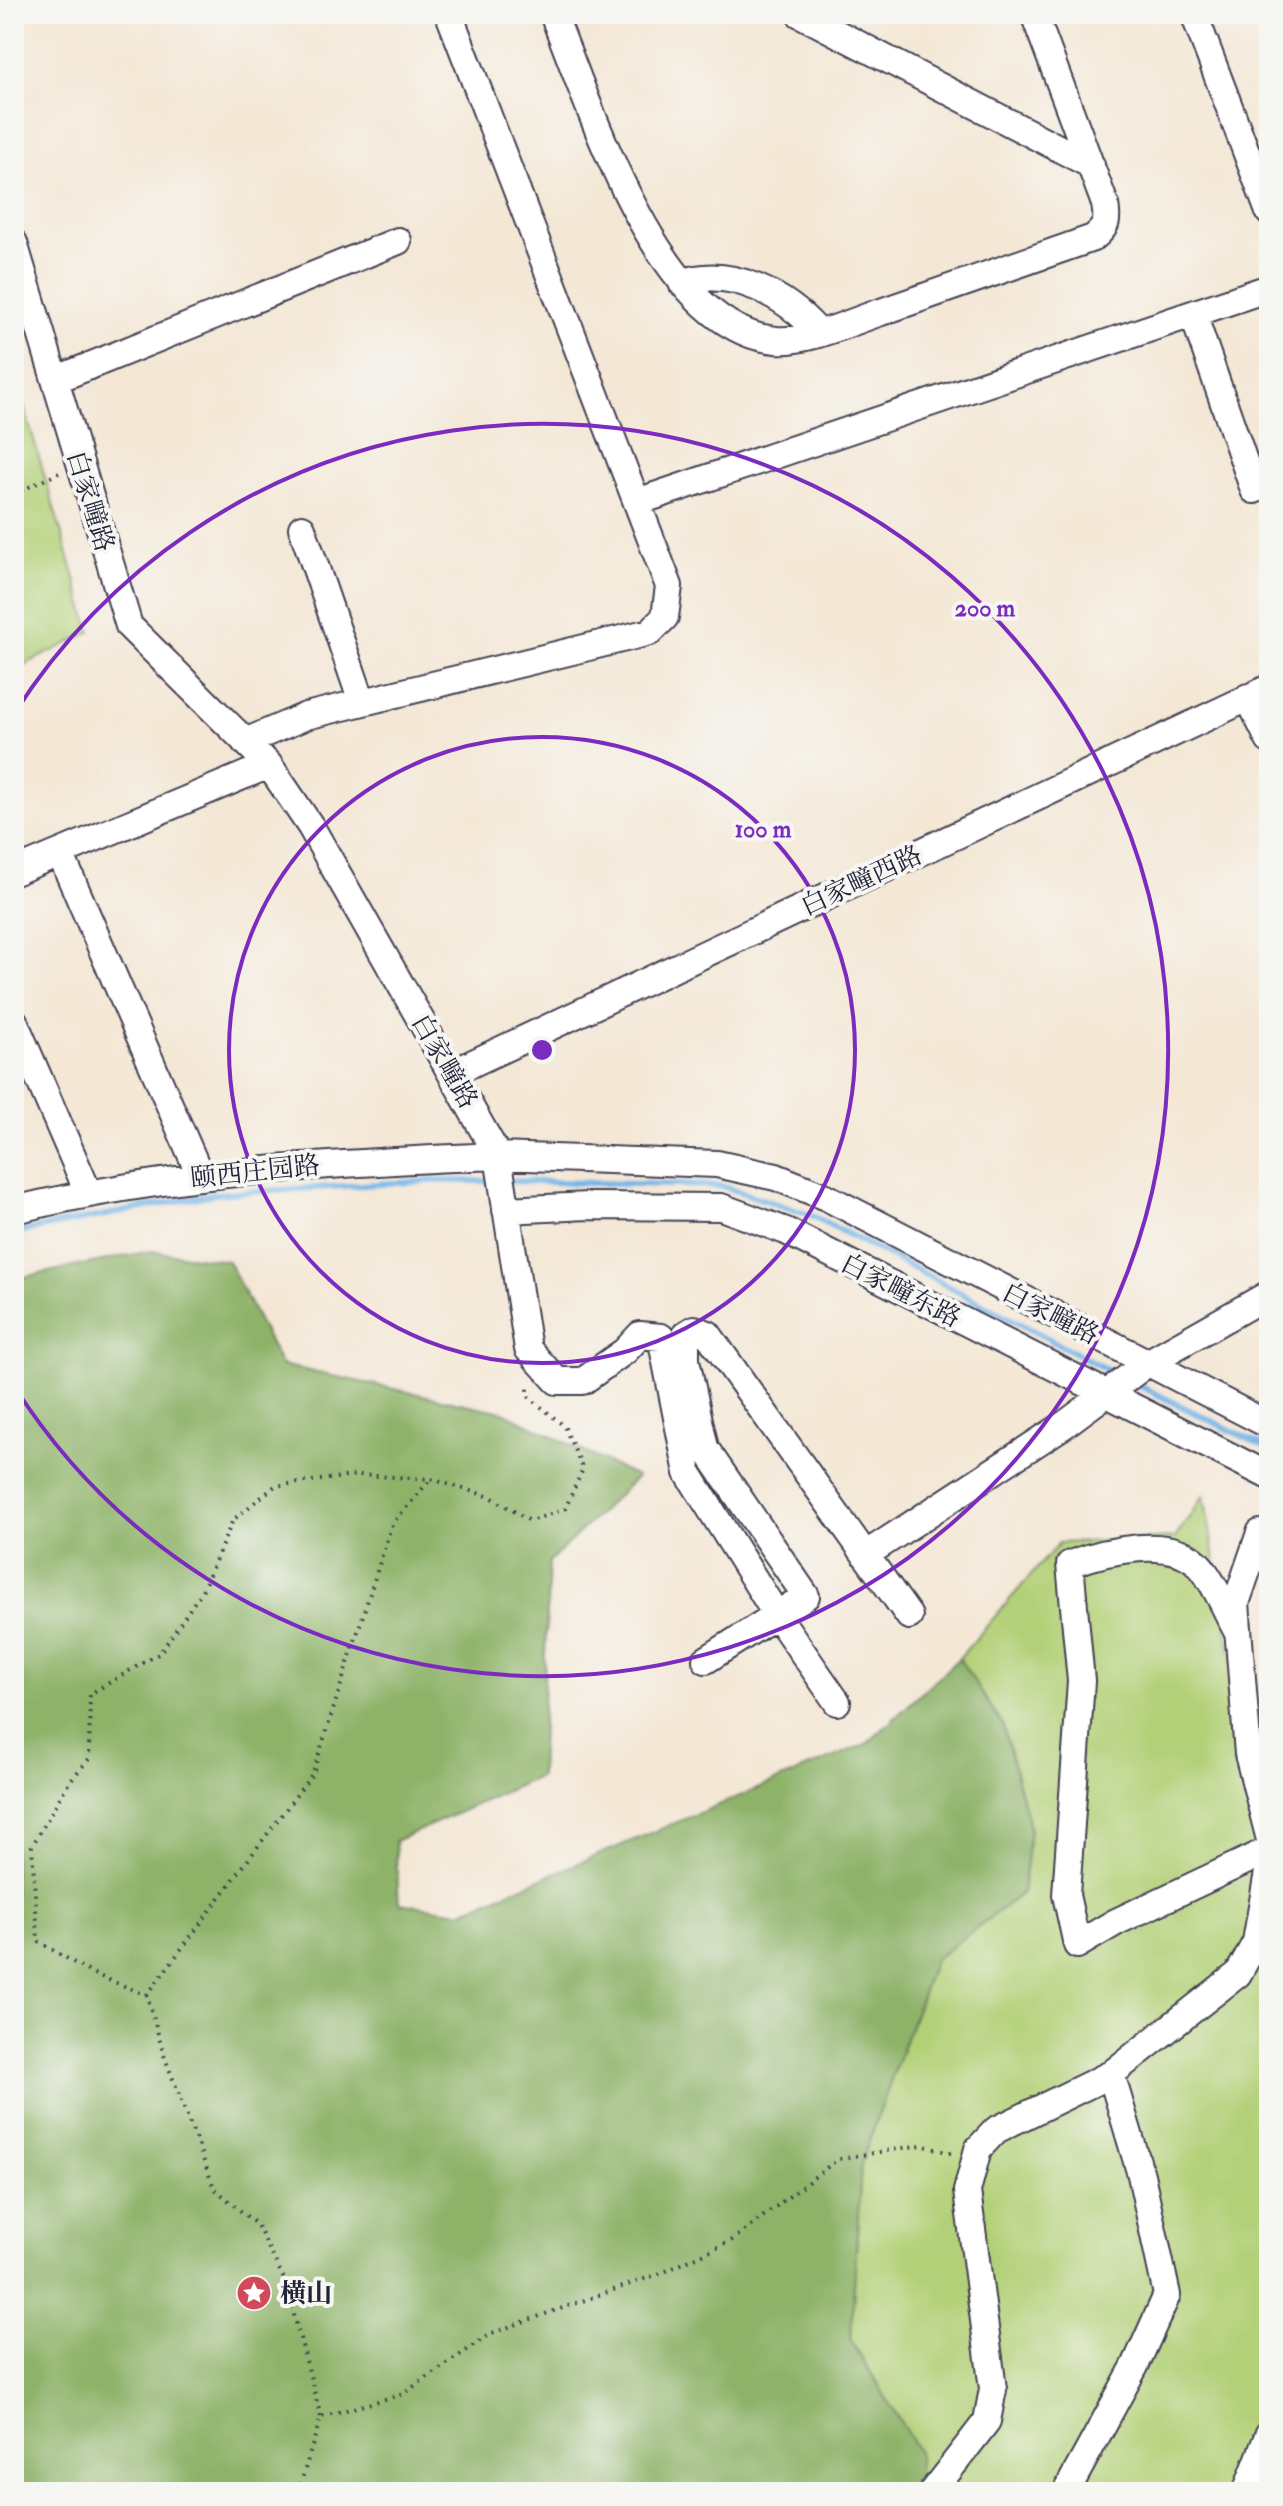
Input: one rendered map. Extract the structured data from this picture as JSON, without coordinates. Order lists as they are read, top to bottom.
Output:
{
  "streets": {
    "street": [
      "白家疃路",
      "白家疃西路",
      "颐西庄园路",
      "白家疃东路"
    ]
  },
  "crossings": [
    ["白家疃路", "白家疃西路"],
    ["白家疃路", "颐西庄园路"],
    ["白家疃路", "白家疃东路"],
    ["颐西庄园路", "白家疃东路"]
  ],
  "places": {
    "place": ["横山"]
  },
  "rings": ["200 m", "100 m"]
}
